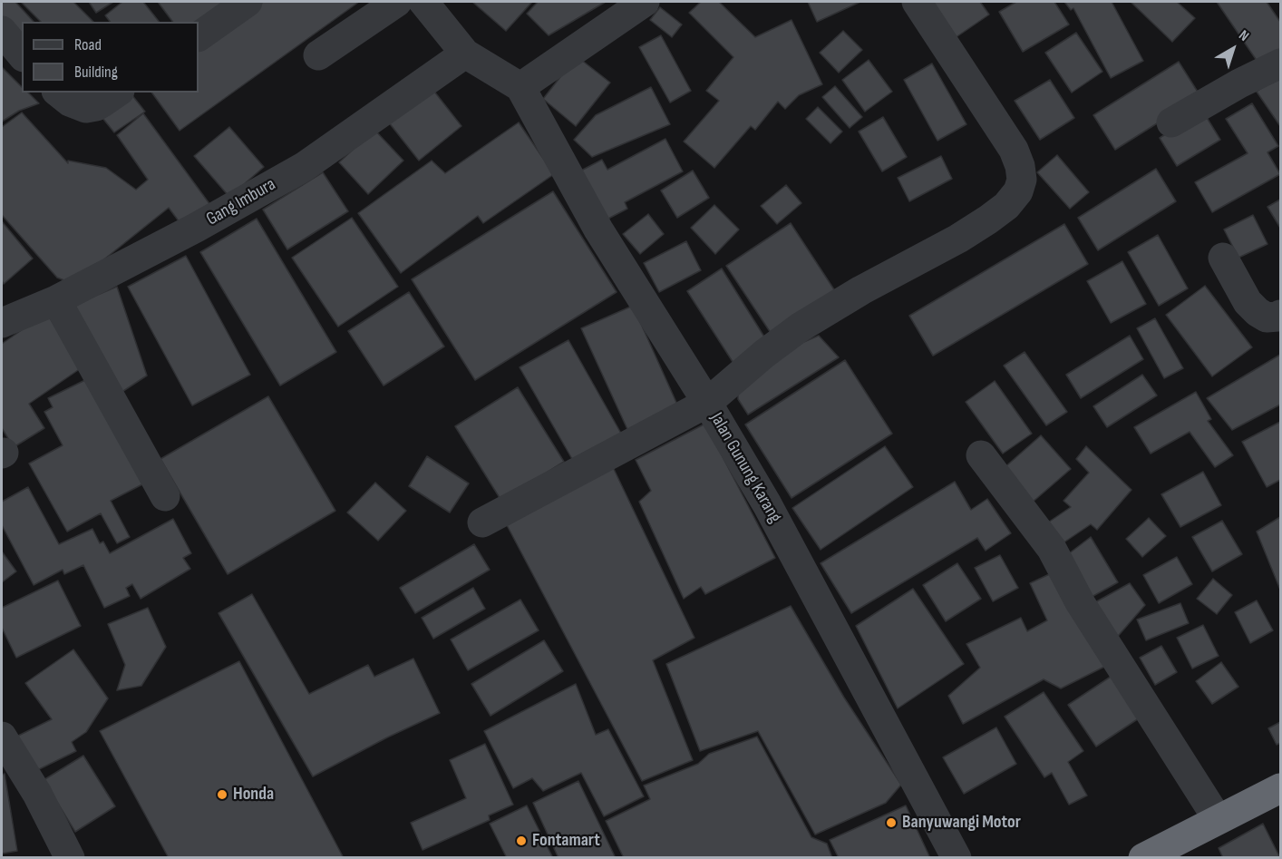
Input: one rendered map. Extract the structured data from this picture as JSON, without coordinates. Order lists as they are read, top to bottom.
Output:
{
  "streets": {
    "street": ["Gang Imbura", "Jalan Gunung Karang"]
  },
  "places": ["Honda", "Banyuwangi Motor", "Fontamart"],
  "legend": ["Road", "Building"],
  "north": "top right"
}
